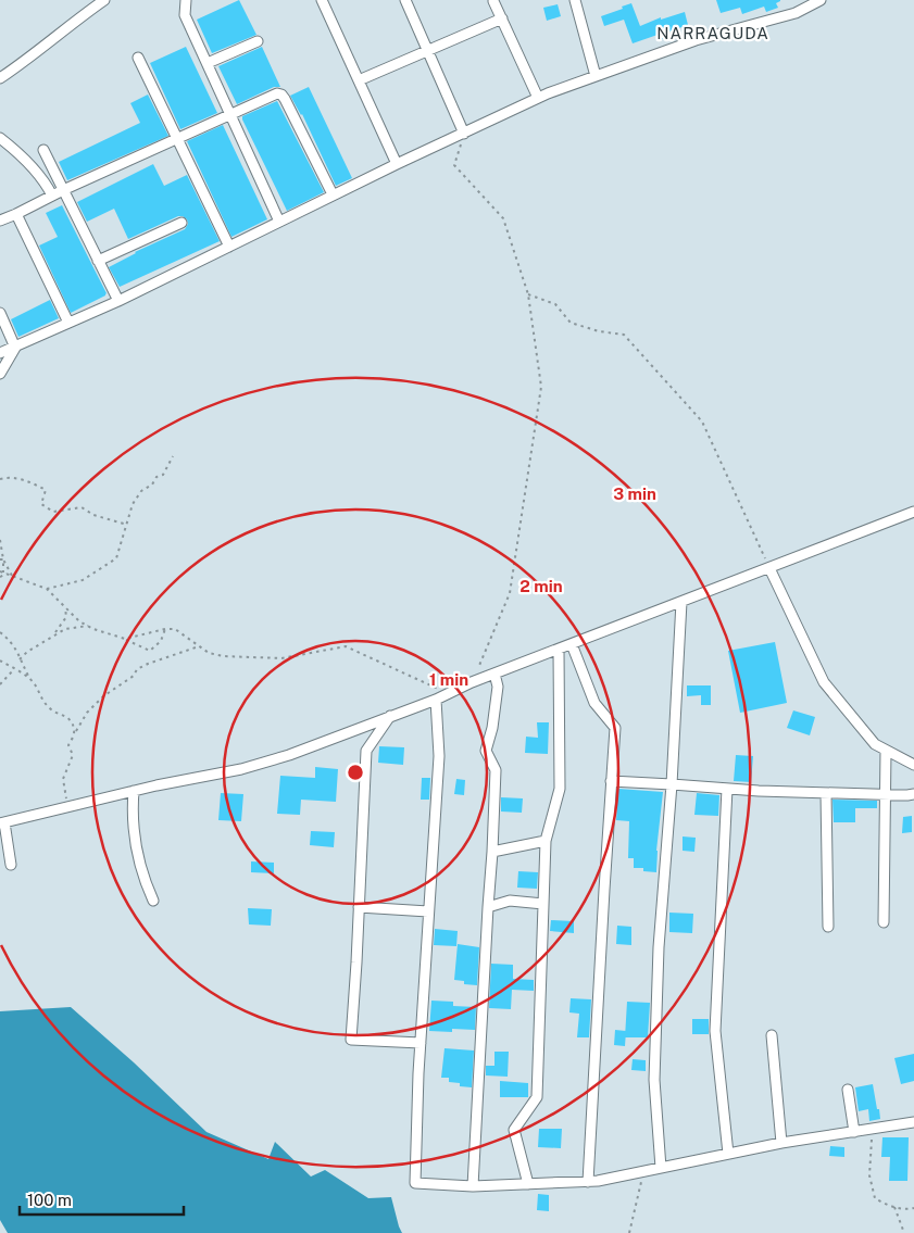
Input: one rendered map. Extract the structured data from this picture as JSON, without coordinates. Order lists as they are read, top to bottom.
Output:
{
  "districts": ["NARRAGUDA"],
  "scale_bar": "100 m",
  "rings": ["3 min", "2 min", "1 min"]
}
